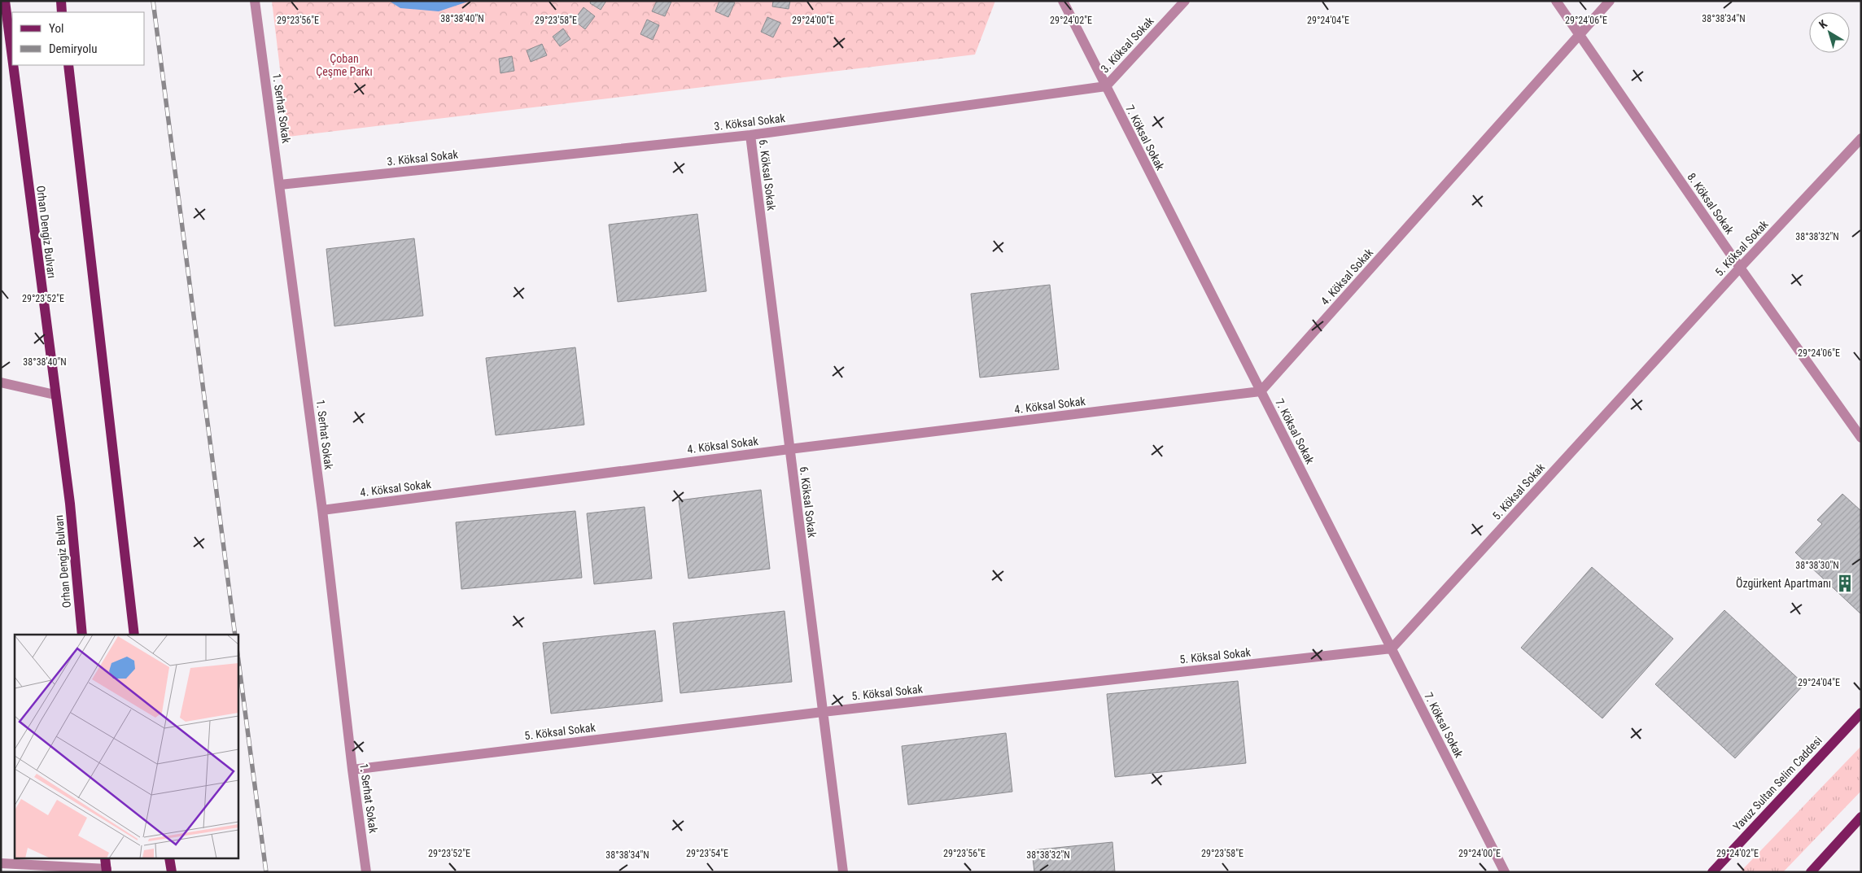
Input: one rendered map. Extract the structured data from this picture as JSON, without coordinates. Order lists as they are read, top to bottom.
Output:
{
  "streets": {
    "main road": ["Orhan Dengiz Bulvarı", "Yavuz Sultan Selim Caddesi"],
    "street": [
      "3. Köksal Sokak",
      "1. Serhat Sokak",
      "7. Köksal Sokak",
      "6. Köksal Sokak",
      "8. Köksal Sokak",
      "5. Köksal Sokak",
      "4. Köksal Sokak"
    ]
  },
  "crossings": [
    ["3. Köksal Sokak", "1. Serhat Sokak"],
    ["3. Köksal Sokak", "7. Köksal Sokak"],
    ["3. Köksal Sokak", "6. Köksal Sokak"],
    ["1. Serhat Sokak", "5. Köksal Sokak"],
    ["1. Serhat Sokak", "4. Köksal Sokak"],
    ["7. Köksal Sokak", "5. Köksal Sokak"],
    ["7. Köksal Sokak", "4. Köksal Sokak"],
    ["6. Köksal Sokak", "5. Köksal Sokak"],
    ["6. Köksal Sokak", "4. Köksal Sokak"],
    ["8. Köksal Sokak", "5. Köksal Sokak"],
    ["8. Köksal Sokak", "4. Köksal Sokak"]
  ],
  "parks": ["Çoban Çeşme Parkı"],
  "places": {
    "building": ["Özgürkent Apartmanı"]
  },
  "legend": ["Yol", "Demiryolu"],
  "north": "top left",
  "coordinates": [
    "38°38'40\"N",
    "38°38'34\"N",
    "29°24'06\"E",
    "29°23'56\"E",
    "29°23'58\"E",
    "29°24'00\"E",
    "29°24'02\"E",
    "29°24'04\"E",
    "38°38'32\"N",
    "29°23'52\"E",
    "38°38'30\"N",
    "29°23'54\"E"
  ]
}
